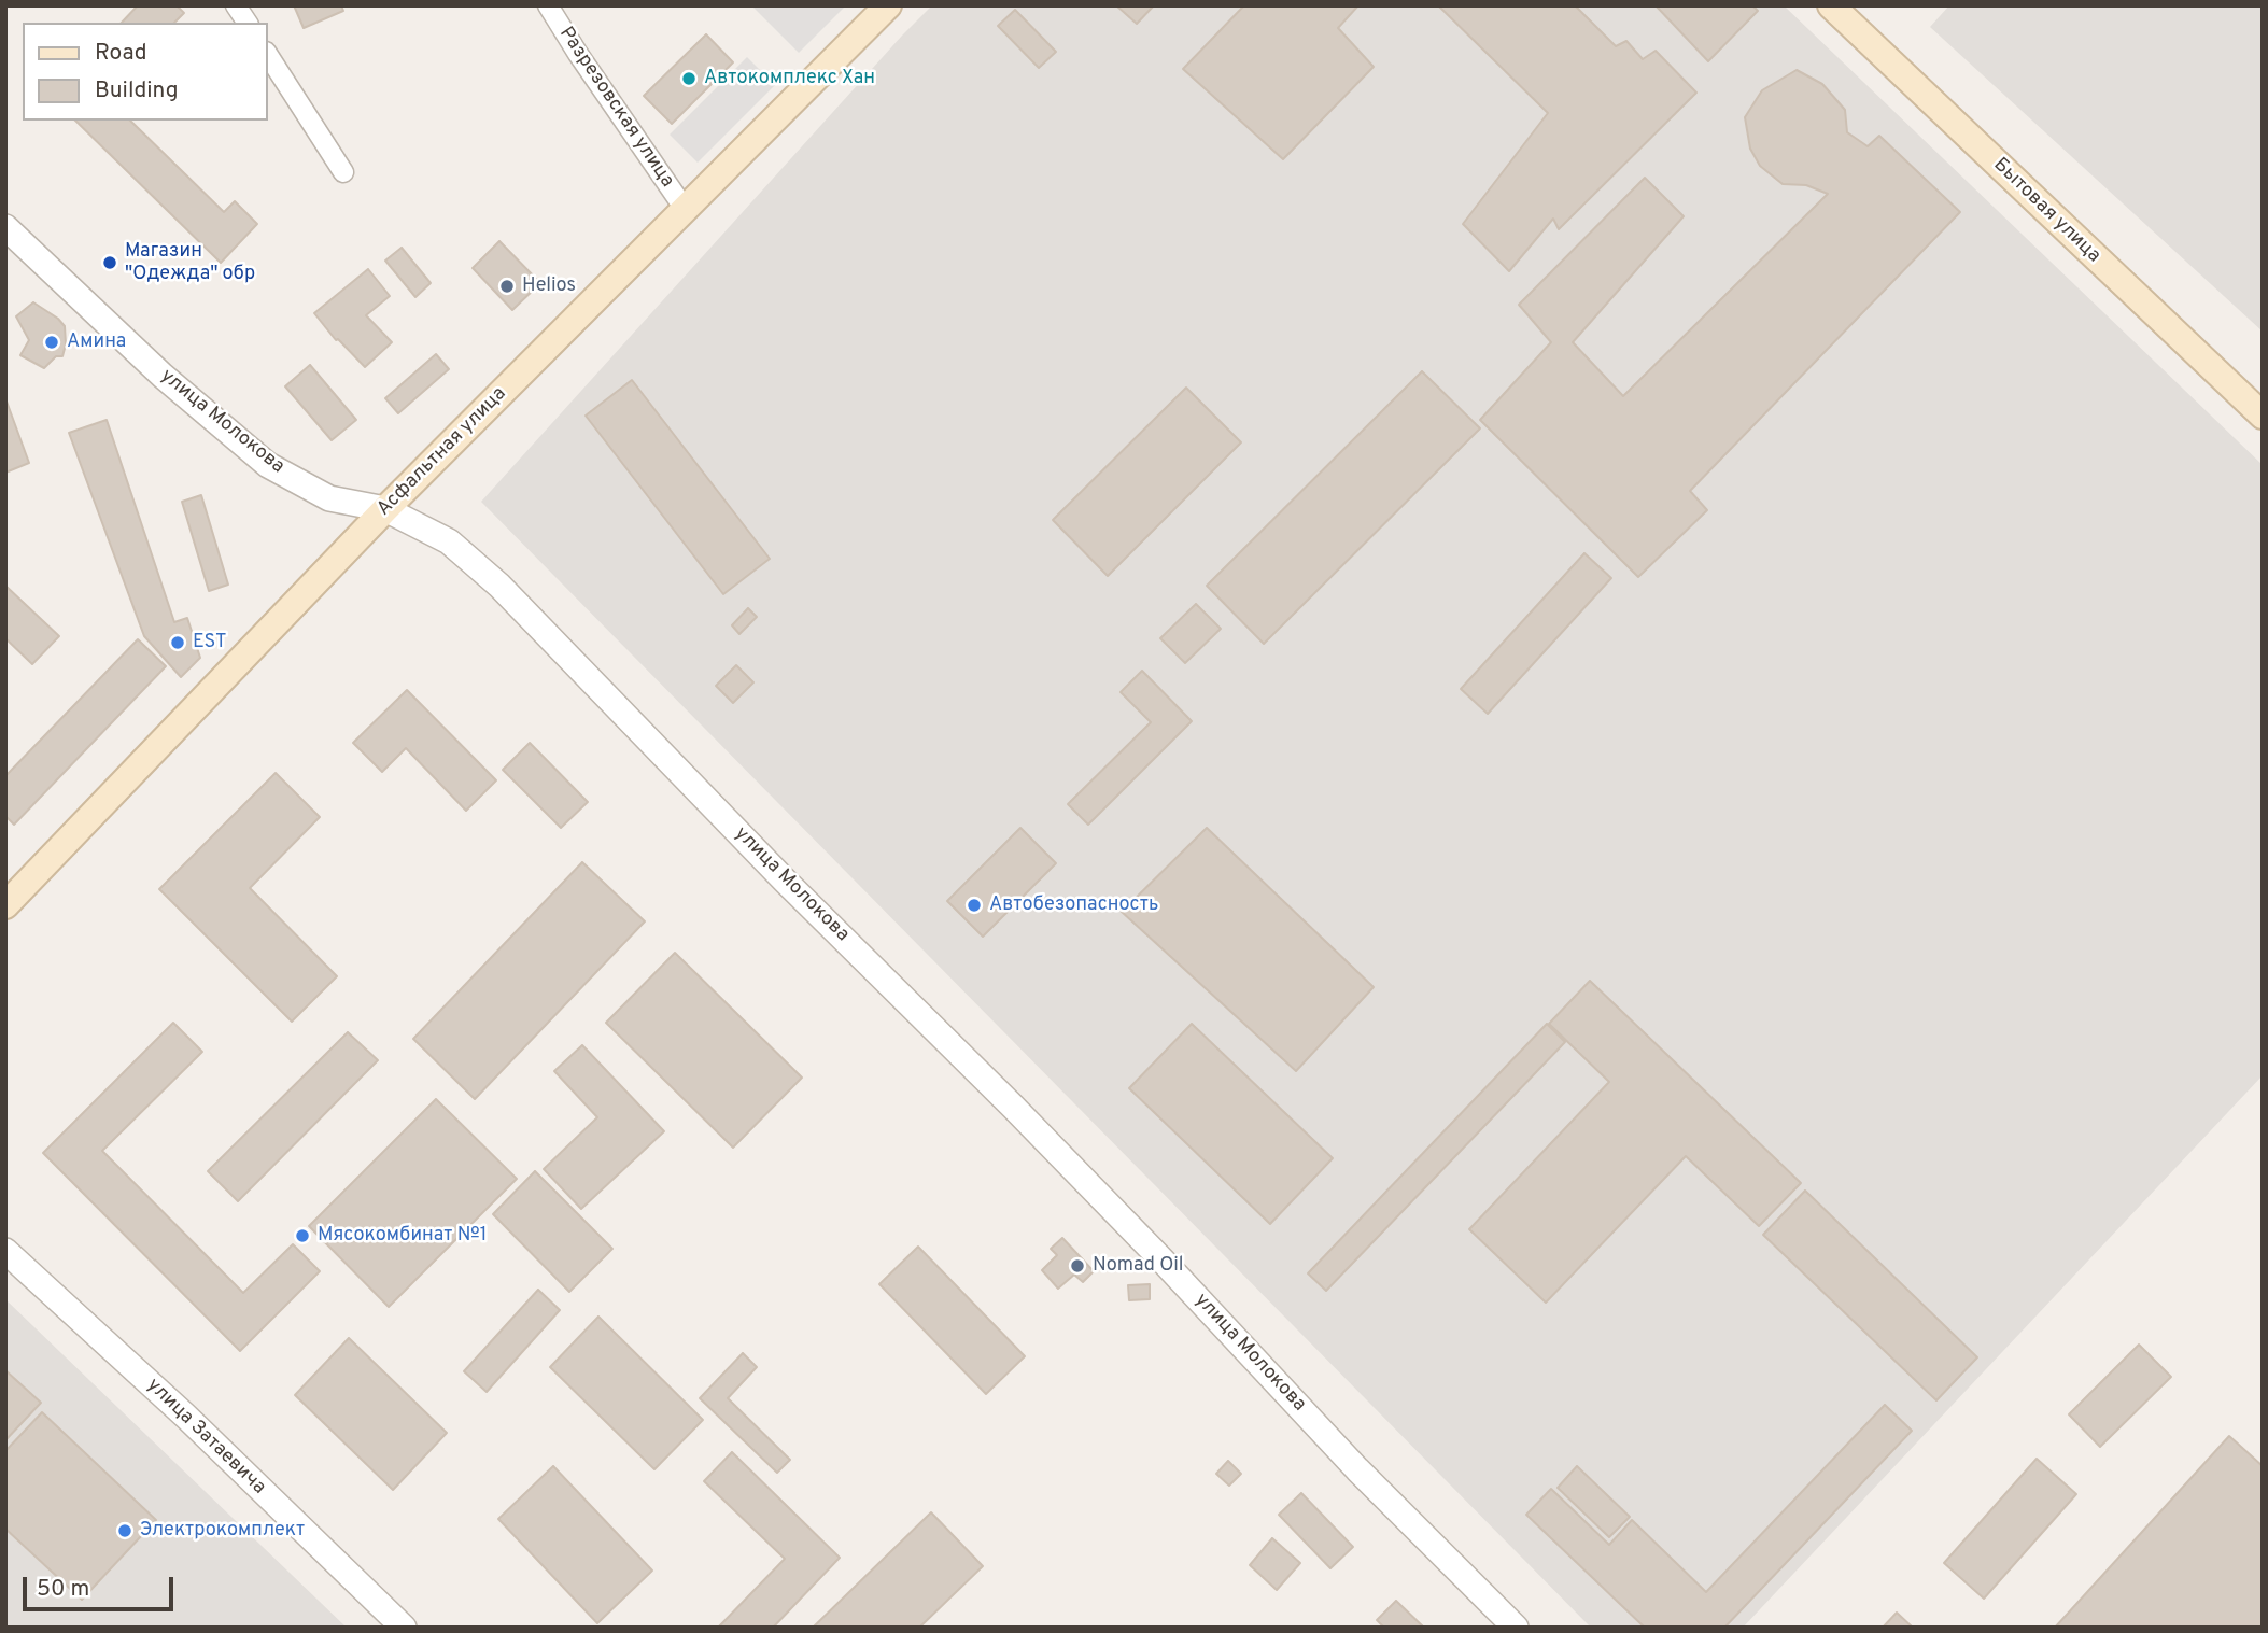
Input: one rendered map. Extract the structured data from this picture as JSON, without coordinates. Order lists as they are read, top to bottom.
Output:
{
  "streets": {
    "main road": ["Бытовая улица", "Асфальтная улица"],
    "street": ["Разрезовская улица", "улица Молокова", "улица Затаевича"]
  },
  "crossings": [
    ["Разрезовская улица", "Асфальтная улица"],
    ["улица Молокова", "Асфальтная улица"]
  ],
  "places": [
    "Автокомплекс Хан",
    "Магазин \"Одежда\" обр",
    "Helios",
    "Амина",
    "EST",
    "Автобезопасность",
    "Мясокомбинат №1",
    "Nomad Oil",
    "Электрокомплект"
  ],
  "legend": ["Road", "Building"],
  "scale_bar": "50 m"
}
